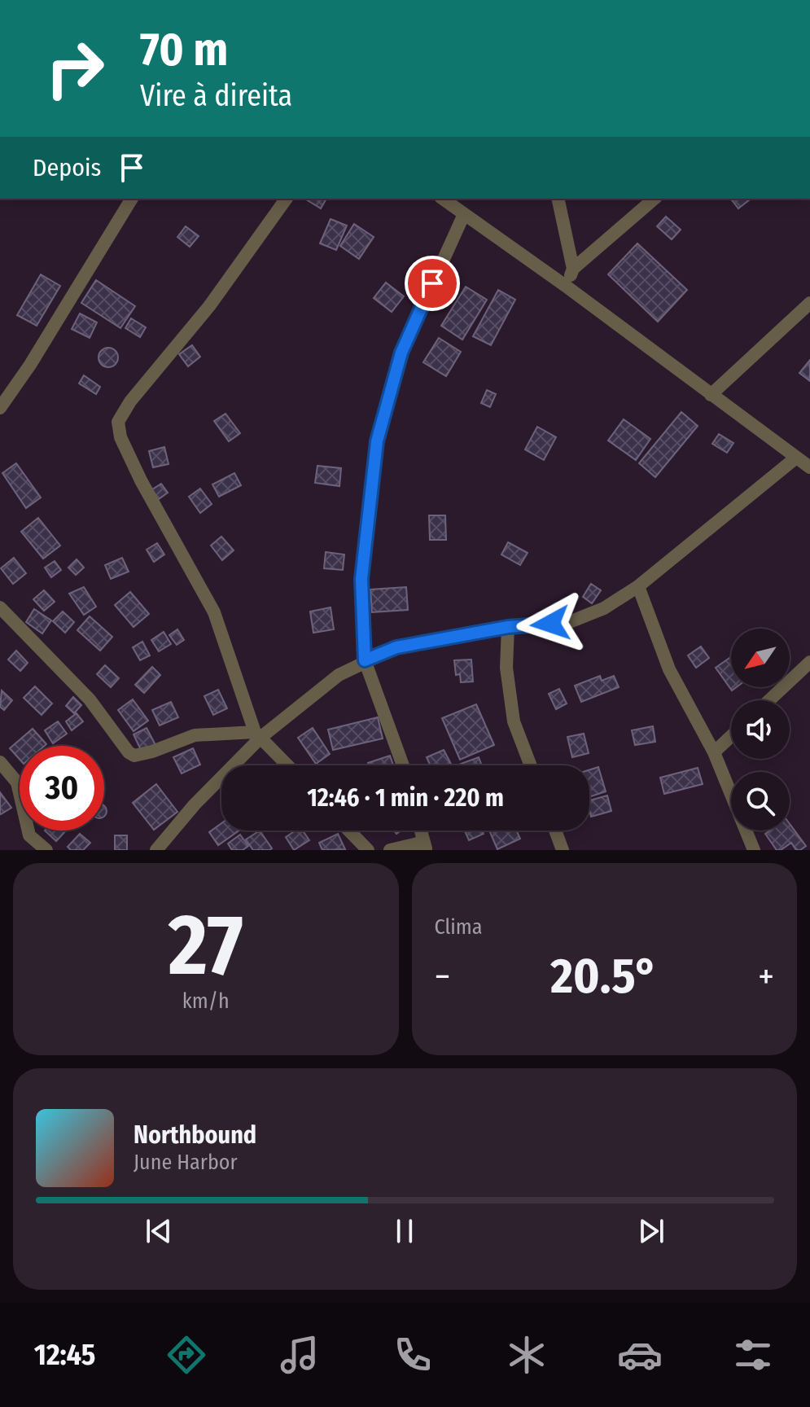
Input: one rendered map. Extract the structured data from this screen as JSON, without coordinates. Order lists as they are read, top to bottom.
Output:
{
  "north": "bottom left",
  "page": {
    "turn": ["70 m", "Vire à direita"],
    "then": "Depois",
    "limit": "30",
    "trip": "12:46 · 1 min · 220 m",
    "tile": [
      ["27", "km/h"],
      "Clima"
    ],
    "heat": ["−", "20.5°", "+"],
    "song": ["Northbound", "June Harbor"],
    "tabs": "12:45"
  }
}
